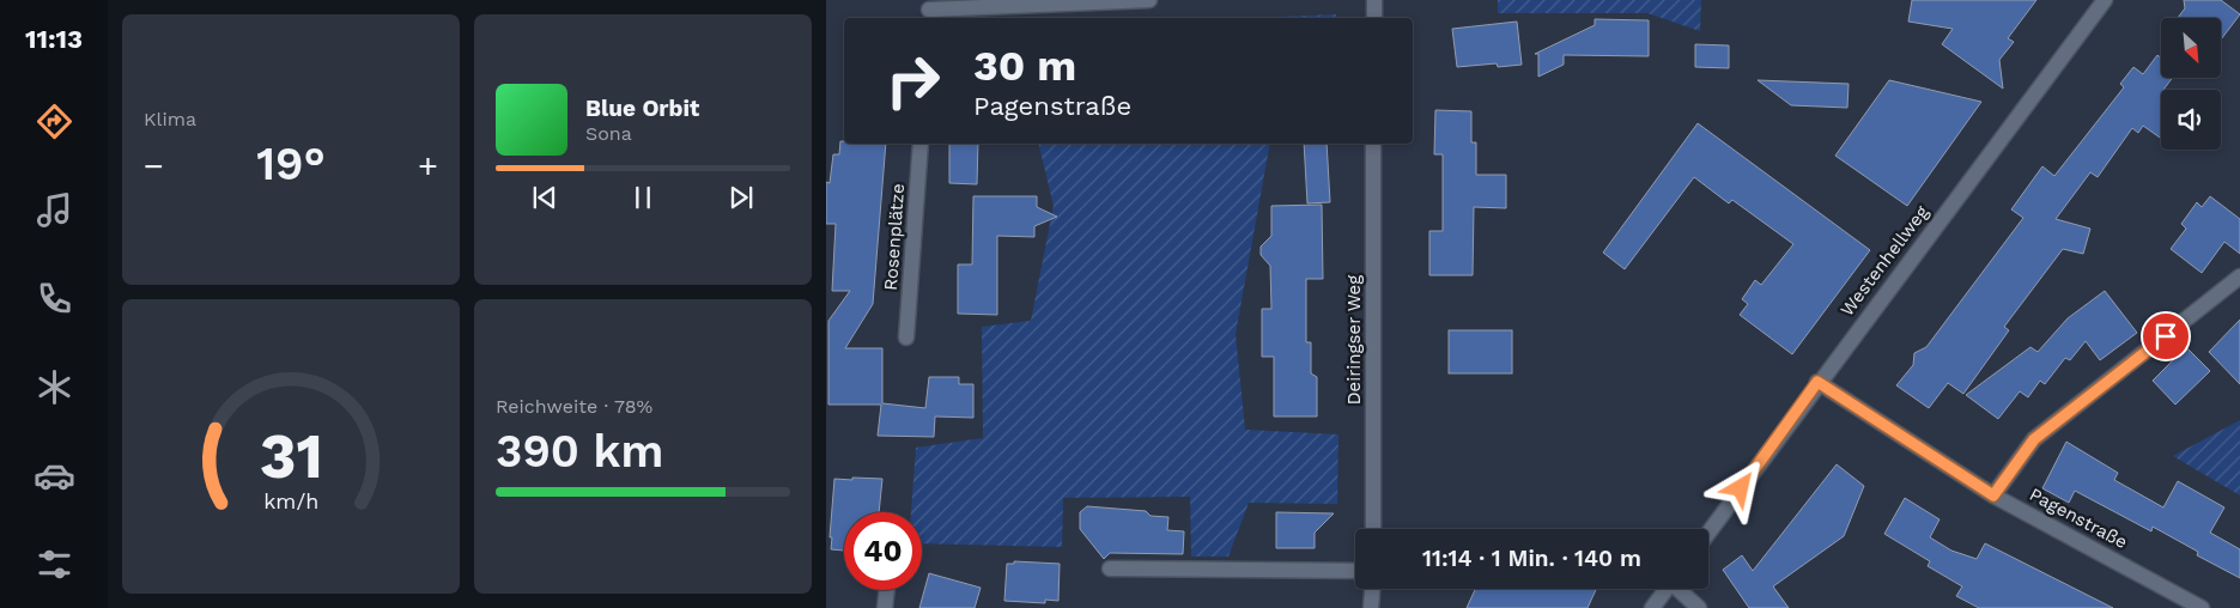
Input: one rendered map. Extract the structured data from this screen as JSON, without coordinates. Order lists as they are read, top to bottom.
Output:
{
  "streets": {
    "street": [
      "Rosenplätze",
      "Westenhellweg",
      "Deiringser Weg",
      "Pagenstraße"
    ]
  },
  "crossings": [
    ["Westenhellweg", "Pagenstraße"]
  ],
  "north": "bottom right",
  "page": {
    "tabs": "11:13",
    "tile": [
      "Klima",
      ["Reichweite · 78%", "390 km"]
    ],
    "turn": ["30 m", "Pagenstraße"],
    "song": ["Blue Orbit", "Sona"],
    "heat": ["−", "19°", "+"],
    "limit": "40",
    "trip": "11:14 · 1 Min. · 140 m",
    "gauge": ["31", "km/h"]
  }
}
